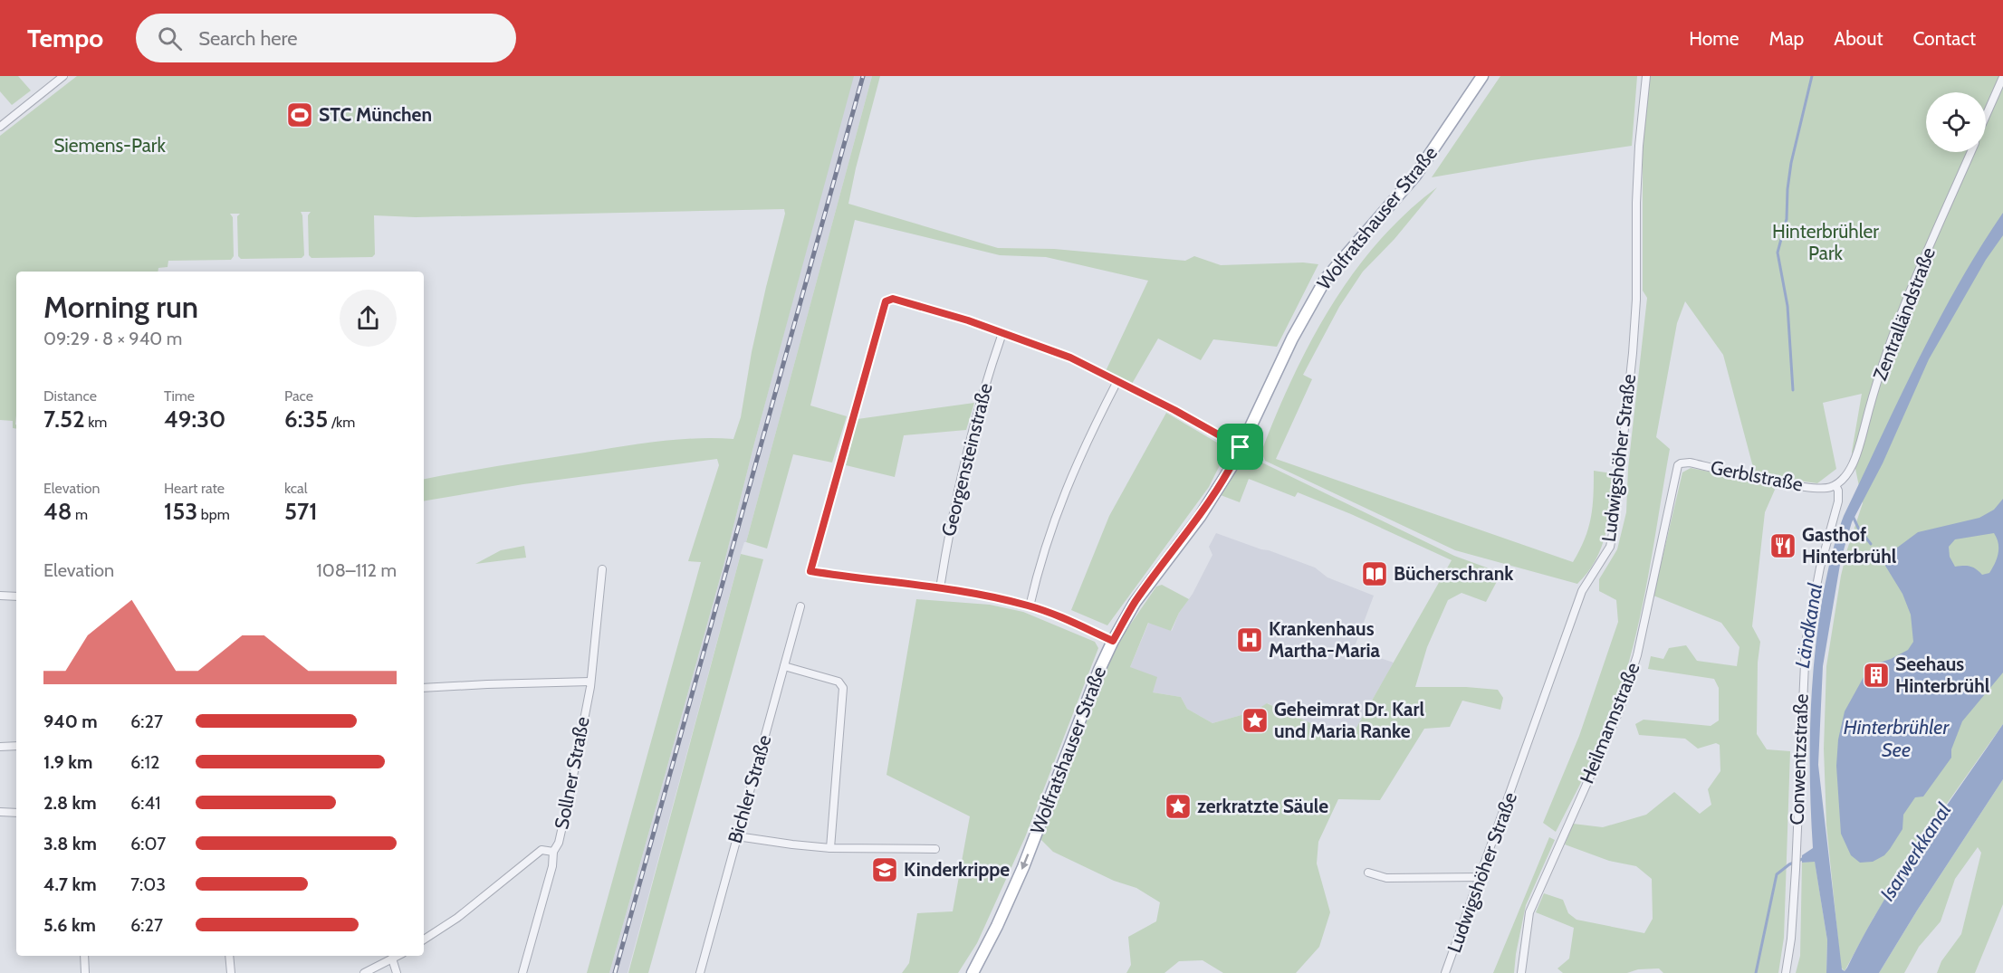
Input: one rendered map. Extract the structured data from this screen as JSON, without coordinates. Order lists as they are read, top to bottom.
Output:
{
  "streets": {
    "main road": ["Wolfratshauser Straße"],
    "street": [
      "Zentralländstraße",
      "Ludwigshöher Straße",
      "Georgensteinstraße",
      "Gerblstraße",
      "Heilmannstraße",
      "Conwentzstraße",
      "Sollner Straße",
      "Bichler Straße"
    ]
  },
  "crossings": [
    ["Zentralländstraße", "Gerblstraße"],
    ["Zentralländstraße", "Conwentzstraße"],
    ["Gerblstraße", "Heilmannstraße"],
    ["Gerblstraße", "Conwentzstraße"]
  ],
  "water": ["Ländkanal", "Hinterbrühler See", "Isarwerkkanal"],
  "parks": ["Siemens-Park", "Hinterbrühler Park"],
  "places": {
    "sports": ["STC München"],
    "restaurant": ["Gasthof Hinterbrühl"],
    "library": ["Bücherschrank"],
    "hospital": ["Krankenhaus Martha-Maria"],
    "building": ["Seehaus Hinterbrühl"],
    "place": ["Geheimrat Dr. Karl und Maria Ranke", "zerkratzte Säule"],
    "school or university": ["Kinderkrippe"]
  },
  "page": {
    "header": "Tempo",
    "search": "Search here",
    "nav": [
      "Home",
      "Map",
      "About",
      "Contact"
    ],
    "heading": ["Morning run", "09:29 · 8 × 940 m"],
    "stats": [
      ["Distance", "7.52 km"],
      ["Time", "49:30"],
      ["Pace", "6:35 /km"],
      ["Elevation", "48 m"],
      ["Heart rate", "153 bpm"],
      ["kcal", "571"]
    ],
    "chart": ["Elevation", "108–112 m"],
    "list": [
      {
        "name": "940 m",
        "note": "6:27"
      },
      {
        "name": "1.9 km",
        "note": "6:12"
      },
      {
        "name": "2.8 km",
        "note": "6:41"
      },
      {
        "name": "3.8 km",
        "note": "6:07"
      },
      {
        "name": "4.7 km",
        "note": "7:03"
      },
      {
        "name": "5.6 km",
        "note": "6:27"
      }
    ]
  }
}
